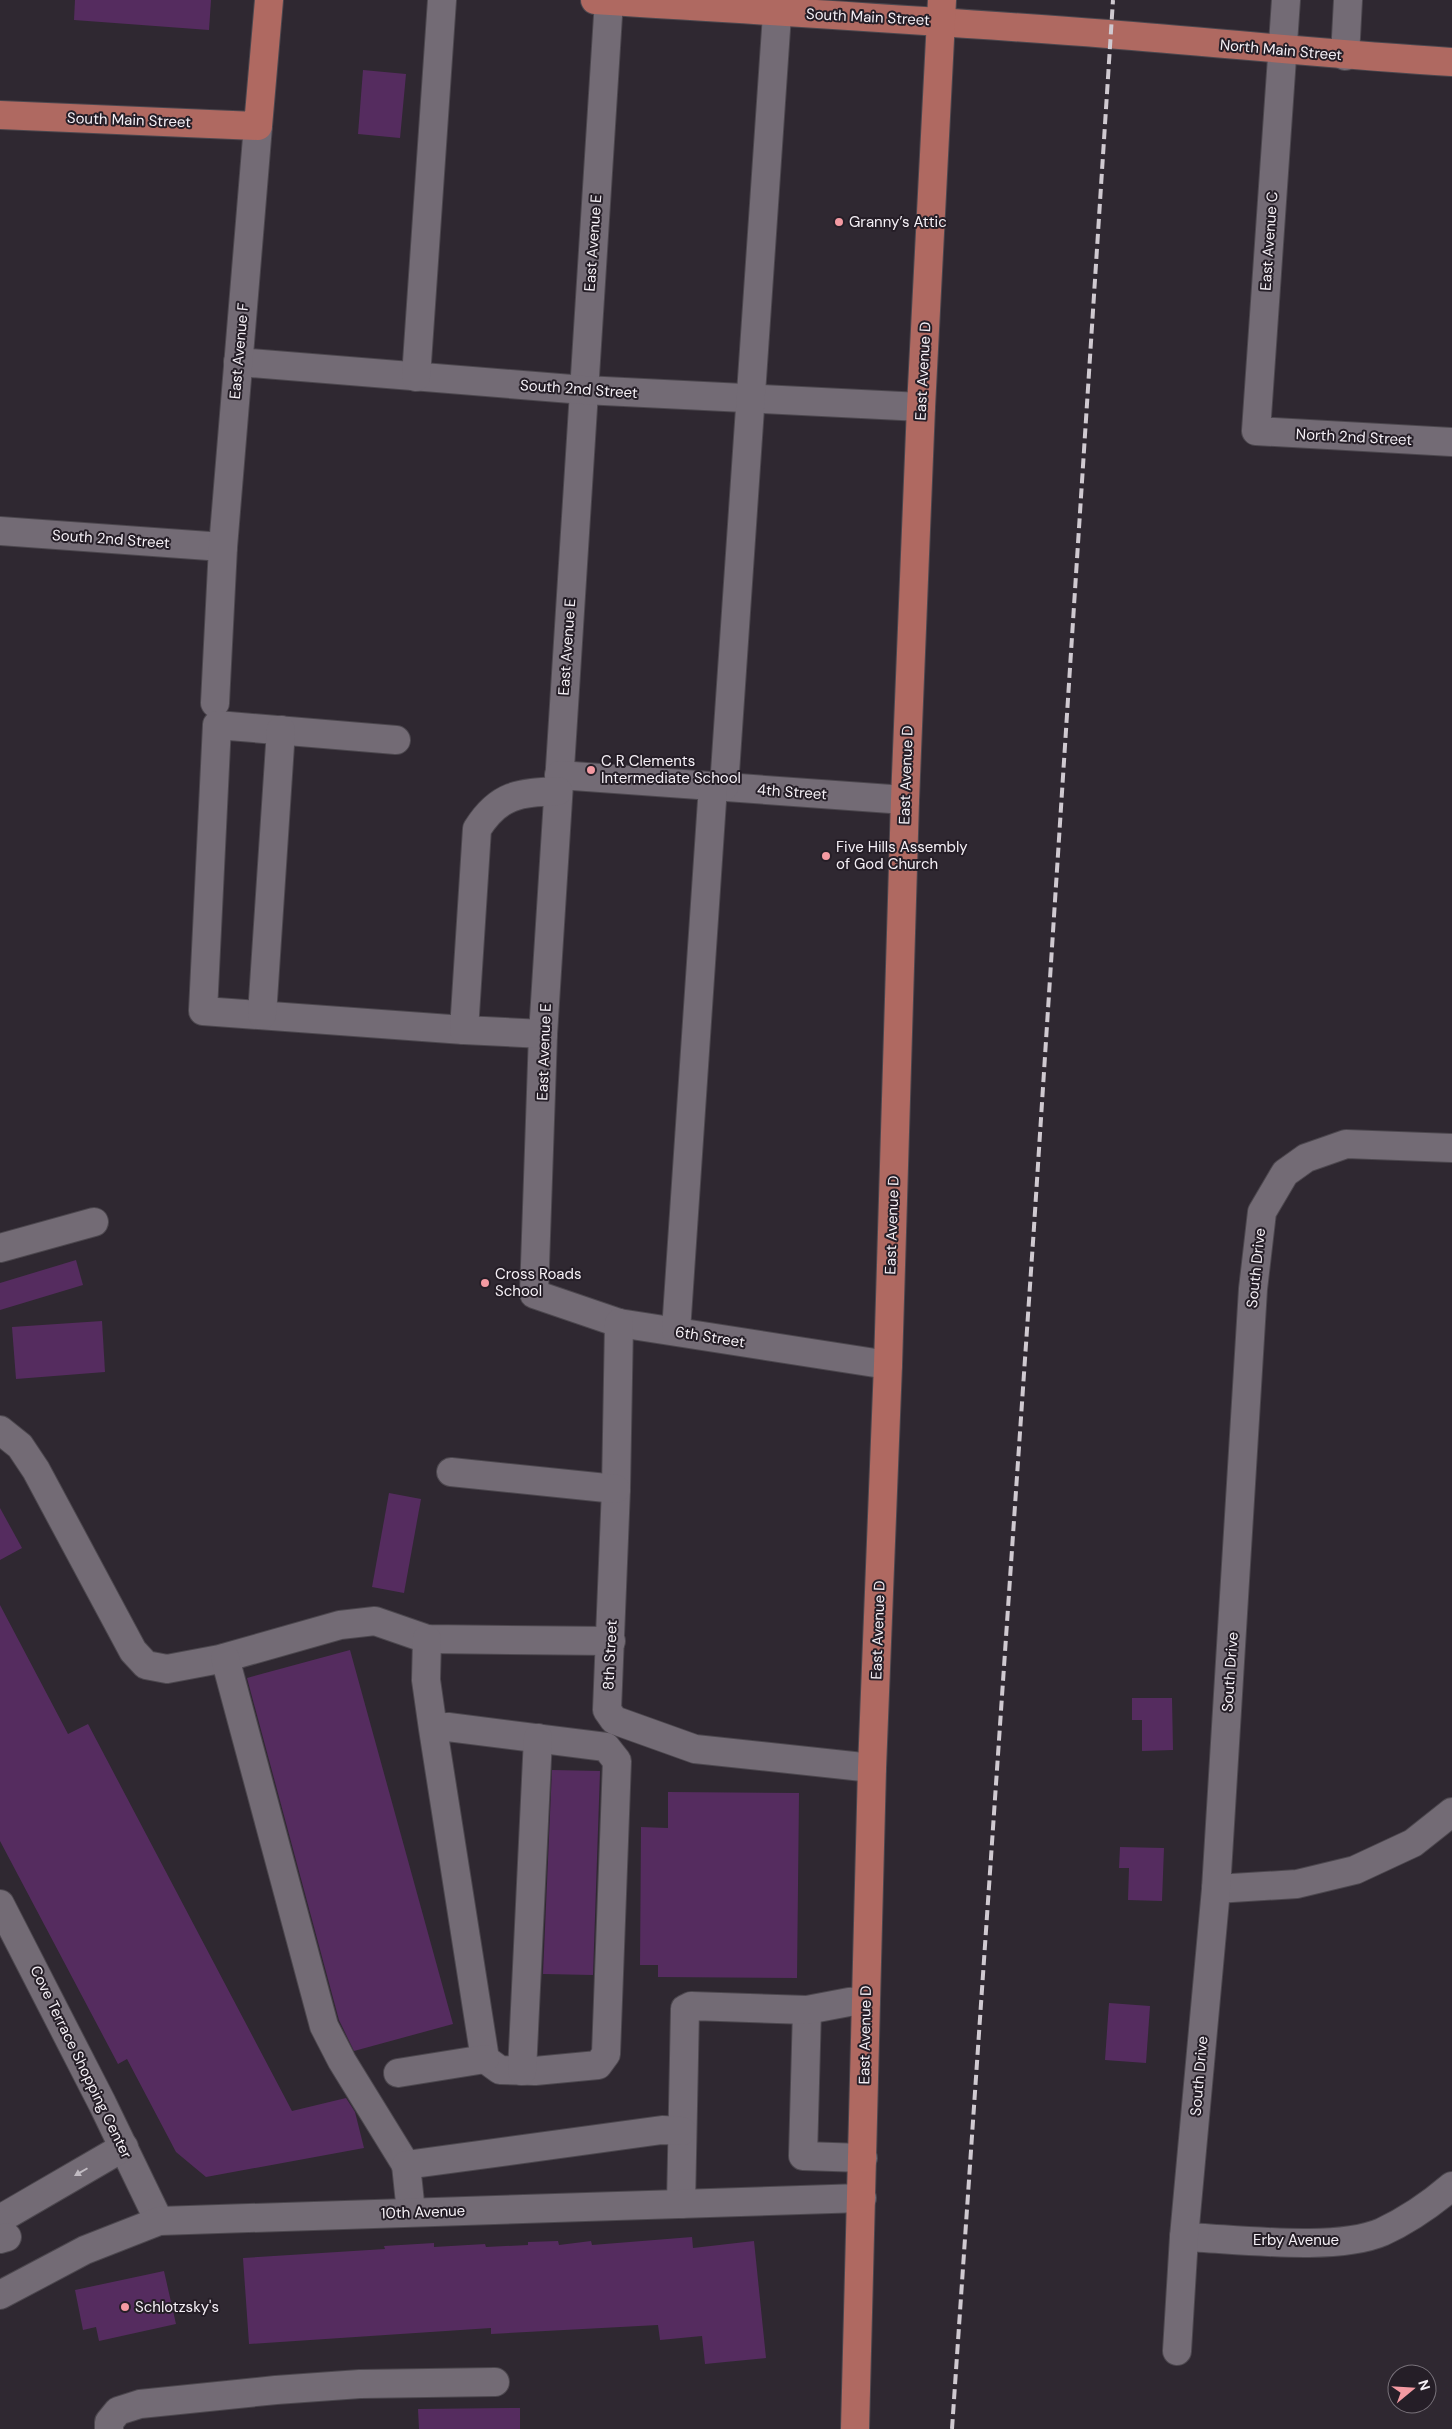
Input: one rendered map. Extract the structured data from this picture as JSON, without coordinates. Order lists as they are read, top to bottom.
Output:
{
  "streets": {
    "main road": [
      "South Main Street",
      "North Main Street",
      "East Avenue F",
      "East Avenue D"
    ],
    "street": [
      "East Avenue C",
      "East Avenue E",
      "South 2nd Street",
      "North 2nd Street",
      "4th Street",
      "South Drive",
      "6th Street",
      "8th Street",
      "Cove Terrace Shopping Center",
      "10th Avenue",
      "Erby Avenue"
    ]
  },
  "crossings": [
    ["South Main Street", "North Main Street"],
    ["South Main Street", "East Avenue E"],
    ["South Main Street", "East Avenue F"],
    ["South Main Street", "East Avenue D"],
    ["North Main Street", "East Avenue C"],
    ["East Avenue C", "North 2nd Street"],
    ["East Avenue E", "South 2nd Street"],
    ["East Avenue E", "4th Street"],
    ["East Avenue E", "6th Street"],
    ["East Avenue F", "South 2nd Street"],
    ["East Avenue D", "South 2nd Street"],
    ["East Avenue D", "4th Street"],
    ["East Avenue D", "6th Street"],
    ["East Avenue D", "8th Street"],
    ["East Avenue D", "10th Avenue"],
    ["South Drive", "Erby Avenue"],
    ["6th Street", "8th Street"],
    ["Cove Terrace Shopping Center", "10th Avenue"]
  ],
  "places": [
    "Granny’s Attic",
    "C R Clements Intermediate School",
    "Five Hills Assembly of God Church",
    "Cross Roads School",
    "Schlotzsky's"
  ],
  "north": "right"
}
